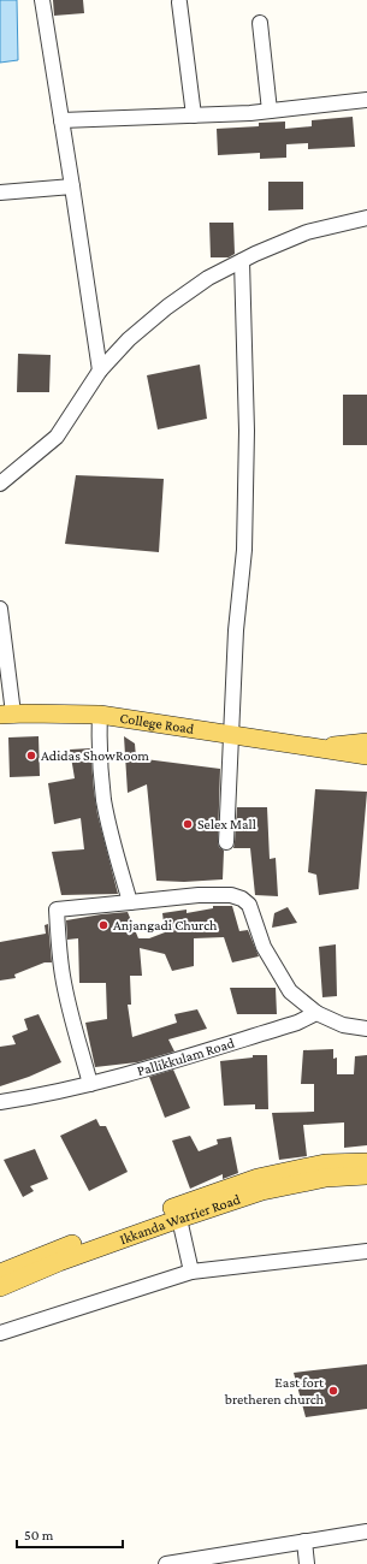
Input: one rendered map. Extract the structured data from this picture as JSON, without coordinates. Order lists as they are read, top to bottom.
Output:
{
  "streets": {
    "main road": ["College Road", "Ikkanda Warrier Road"],
    "street": ["Pallikkulam Road"]
  },
  "places": [
    "Adidas ShowRoom",
    "Selex Mall",
    "Anjangadi Church",
    "East fort bretheren church"
  ],
  "scale_bar": "50 m"
}
